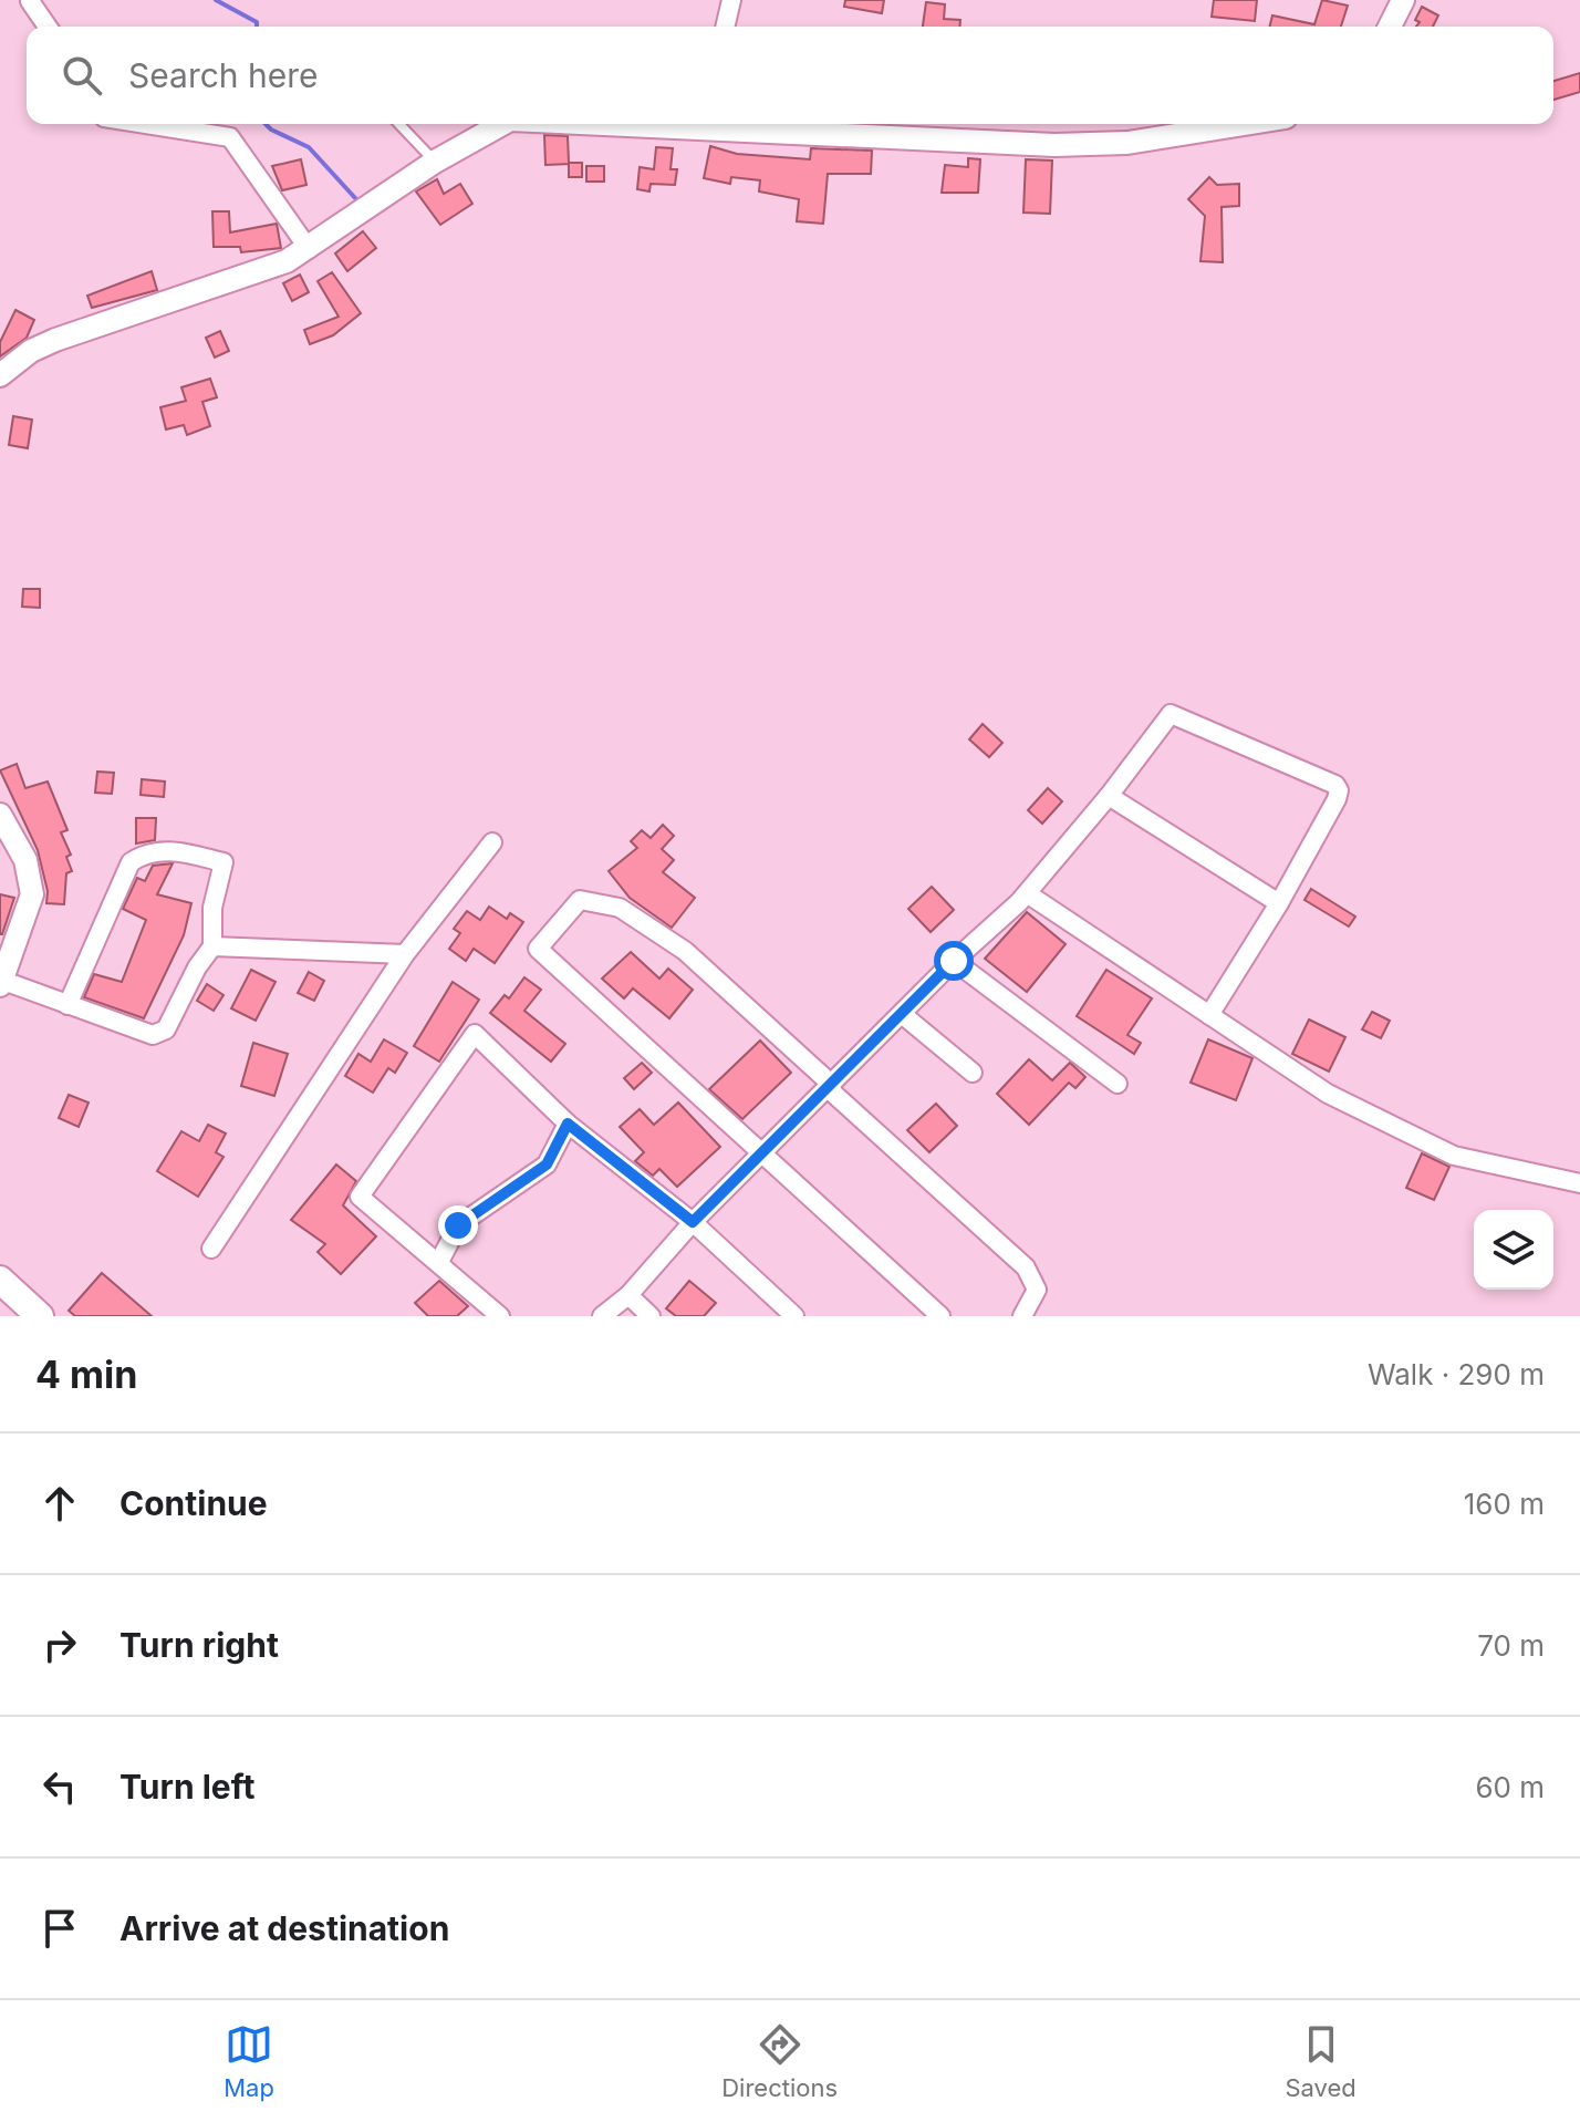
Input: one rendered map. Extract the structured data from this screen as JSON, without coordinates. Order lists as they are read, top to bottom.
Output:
{
  "page": {
    "search": "Search here",
    "heading": ["4 min", "Walk · 290 m"],
    "list": [
      ["Continue", "160 m"],
      ["Turn right", "70 m"],
      ["Turn left", "60 m"],
      "Arrive at destination"
    ],
    "nav": ["Map", "Directions", "Saved"]
  }
}
